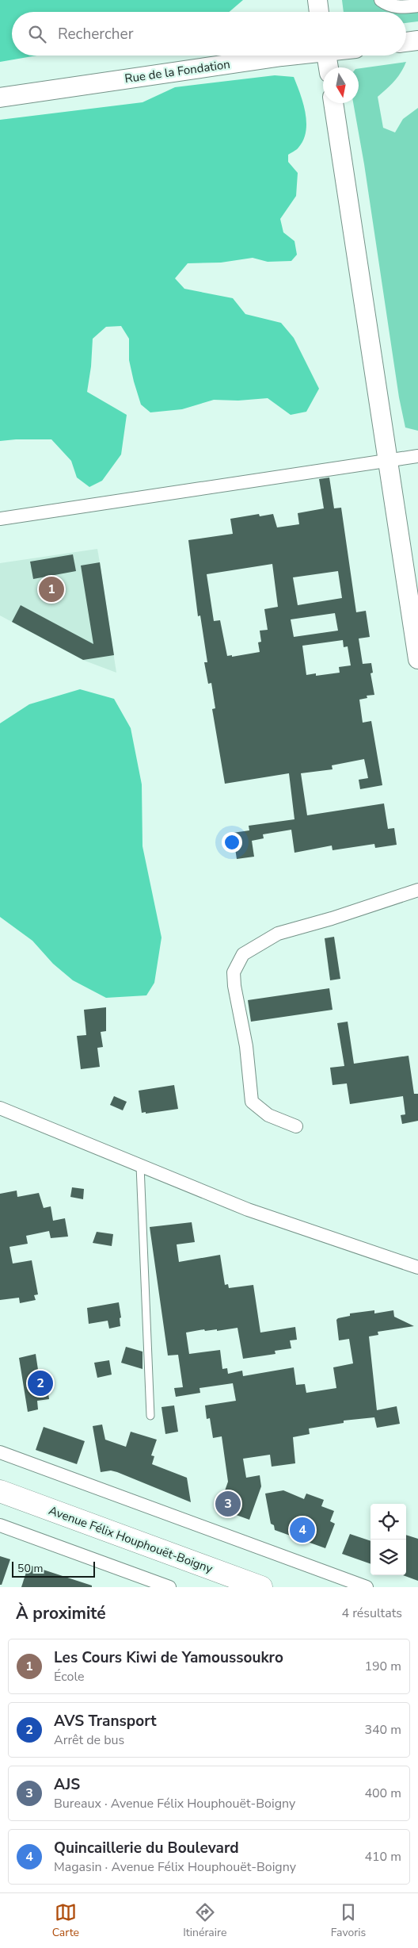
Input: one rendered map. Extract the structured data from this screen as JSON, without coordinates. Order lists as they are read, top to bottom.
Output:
{
  "streets": {
    "highway": ["Avenue Félix Houphouët-Boigny"],
    "street": ["Rue de la Fondation"]
  },
  "scale_bar": "50 m",
  "north": "bottom",
  "page": {
    "search": "Rechercher",
    "pins": [
      "1",
      "2",
      "3",
      "4"
    ],
    "scale": "50 m",
    "heading": ["À proximité", "4 résultats"],
    "list": [
      {
        "mark": "1",
        "name": "Les Cours Kiwi de Yamoussoukro",
        "note": "École",
        "value": "190 m"
      },
      {
        "mark": "2",
        "name": "AVS Transport",
        "note": "Arrêt de bus",
        "value": "340 m"
      },
      {
        "mark": "3",
        "name": "AJS",
        "note": "Bureaux · Avenue Félix Houphouët-Boigny",
        "value": "400 m"
      },
      {
        "mark": "4",
        "name": "Quincaillerie du Boulevard",
        "note": "Magasin · Avenue Félix Houphouët-Boigny",
        "value": "410 m"
      }
    ],
    "nav": ["Carte", "Itinéraire", "Favoris"]
  }
}
